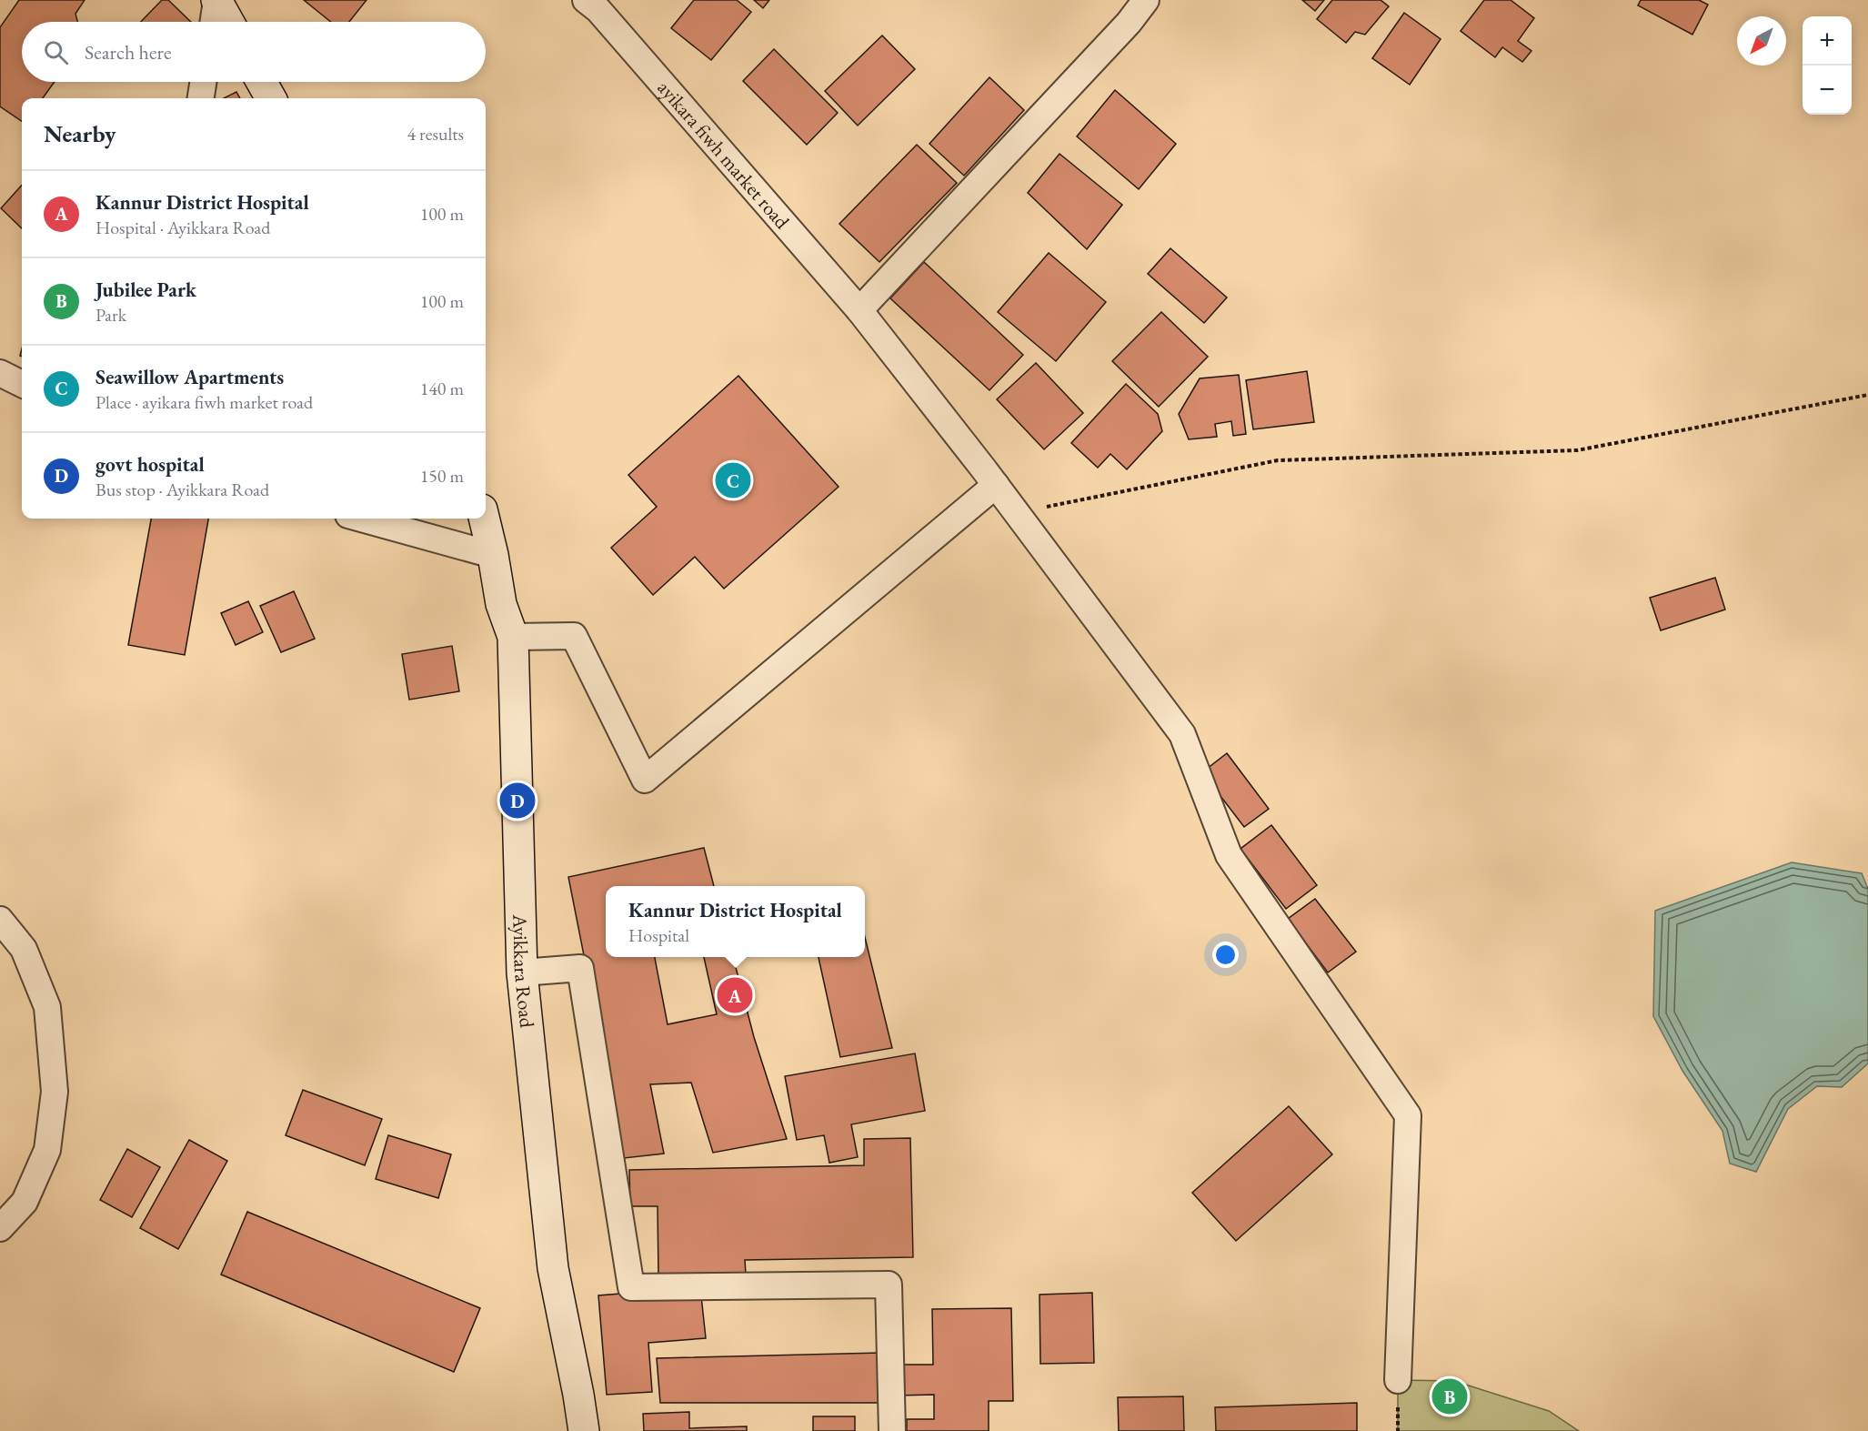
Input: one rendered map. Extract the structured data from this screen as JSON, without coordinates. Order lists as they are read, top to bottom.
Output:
{
  "streets": {
    "main road": ["Ayikkara Road"],
    "street": ["ayikara fiwh market road"]
  },
  "north": "bottom left",
  "page": {
    "map_buttons": ["+", "−"],
    "search": "Search here",
    "heading": ["Nearby", "4 results"],
    "list": [
      {
        "mark": "A",
        "name": "Kannur District Hospital",
        "note": "Hospital · Ayikkara Road",
        "value": "100 m"
      },
      {
        "mark": "B",
        "name": "Jubilee Park",
        "note": "Park",
        "value": "100 m"
      },
      {
        "mark": "C",
        "name": "Seawillow Apartments",
        "note": "Place · ayikara fiwh market road",
        "value": "140 m"
      },
      {
        "mark": "D",
        "name": "govt hospital",
        "note": "Bus stop · Ayikkara Road",
        "value": "150 m"
      }
    ],
    "pins": [
      "C",
      "D",
      "A",
      "B"
    ],
    "popup": ["Kannur District Hospital", "Hospital"]
  }
}
